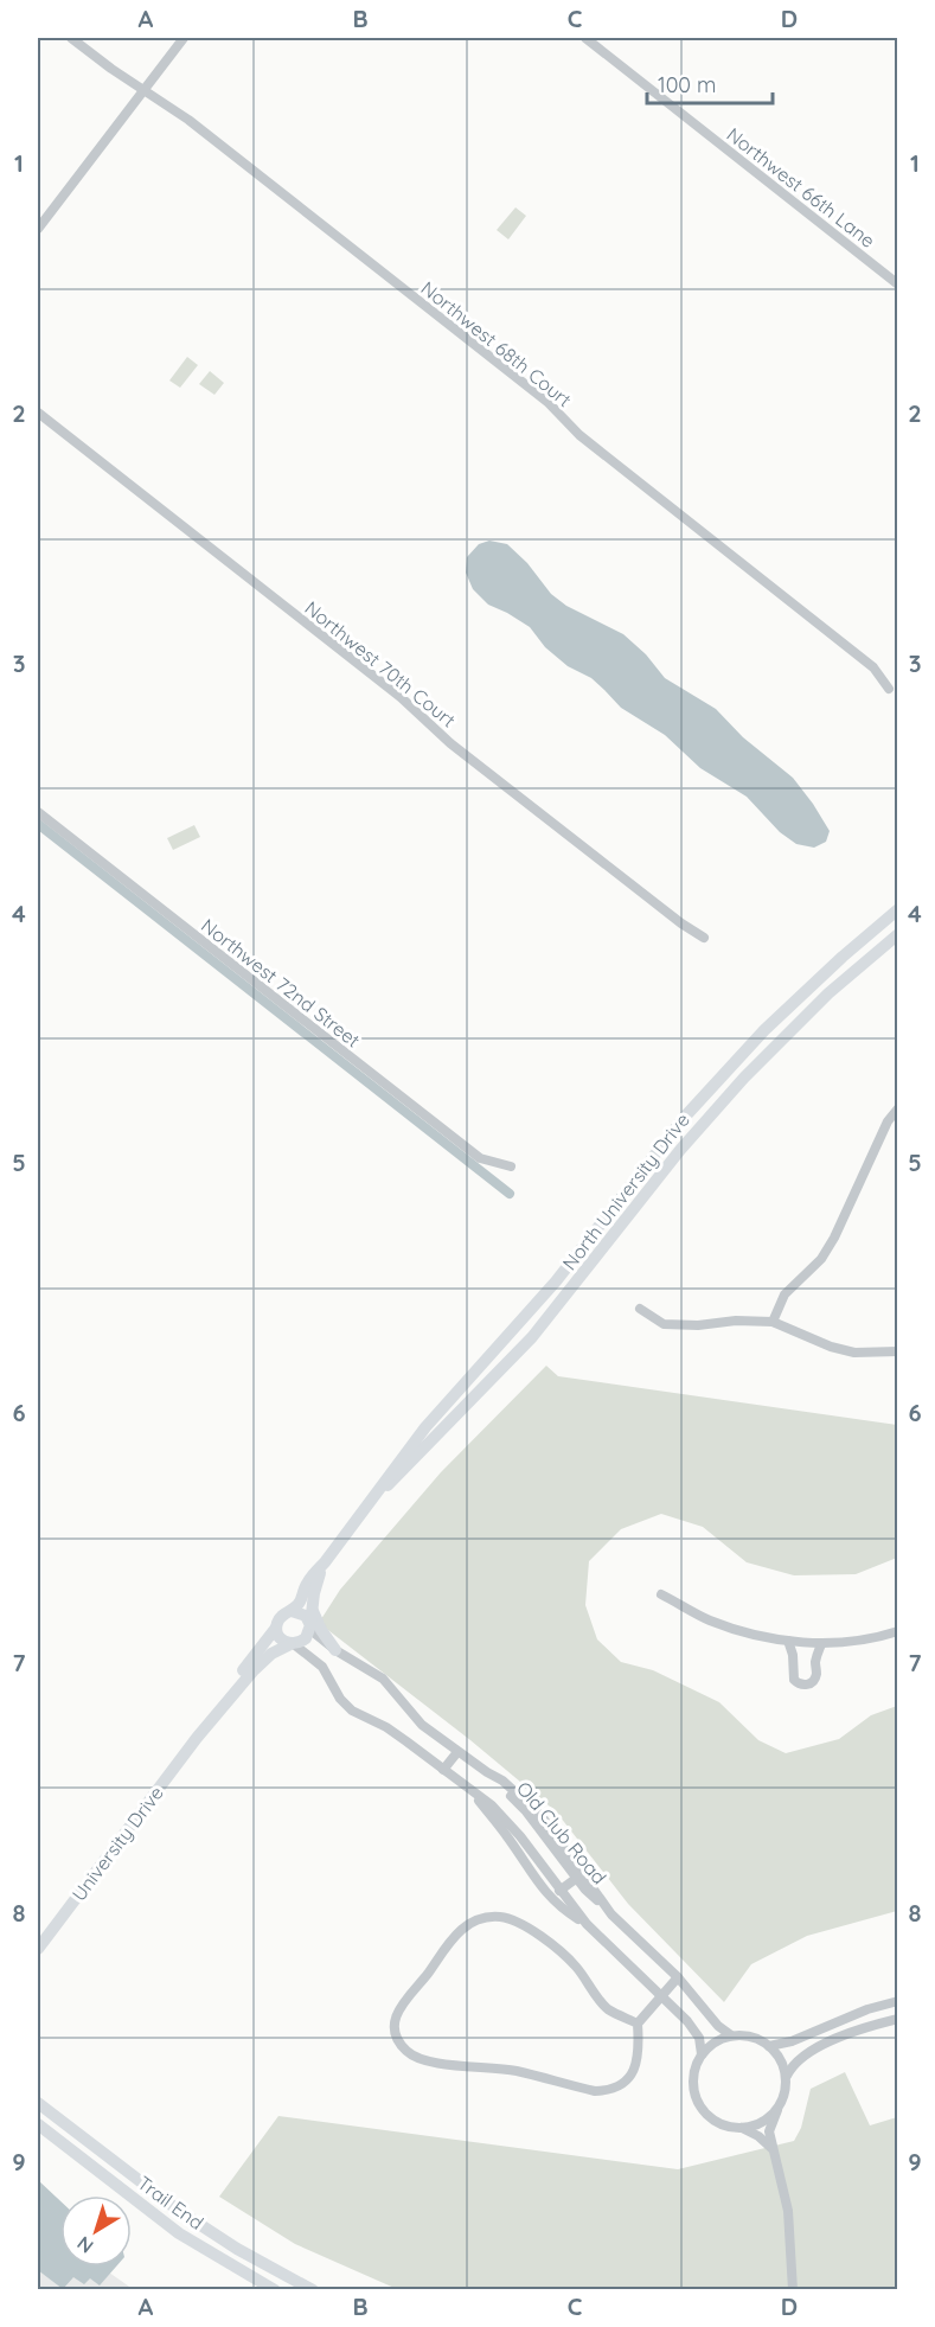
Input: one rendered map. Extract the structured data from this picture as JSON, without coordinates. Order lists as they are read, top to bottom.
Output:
{
  "streets": {
    "main road": ["North University Drive", "University Drive", "Trail End"],
    "street": [
      "Northwest 66th Lane",
      "Northwest 68th Court",
      "Northwest 70th Court",
      "Northwest 72nd Street",
      "Old Club Road"
    ]
  },
  "crossings": [
    ["Old Club Road", "University Drive"]
  ],
  "scale_bar": "100 m",
  "north": "bottom left",
  "grid": {
    "columns": [
      "A",
      "B",
      "C",
      "D"
    ],
    "rows": [
      "1",
      "2",
      "3",
      "4",
      "5",
      "6",
      "7",
      "8",
      "9"
    ]
  }
}
